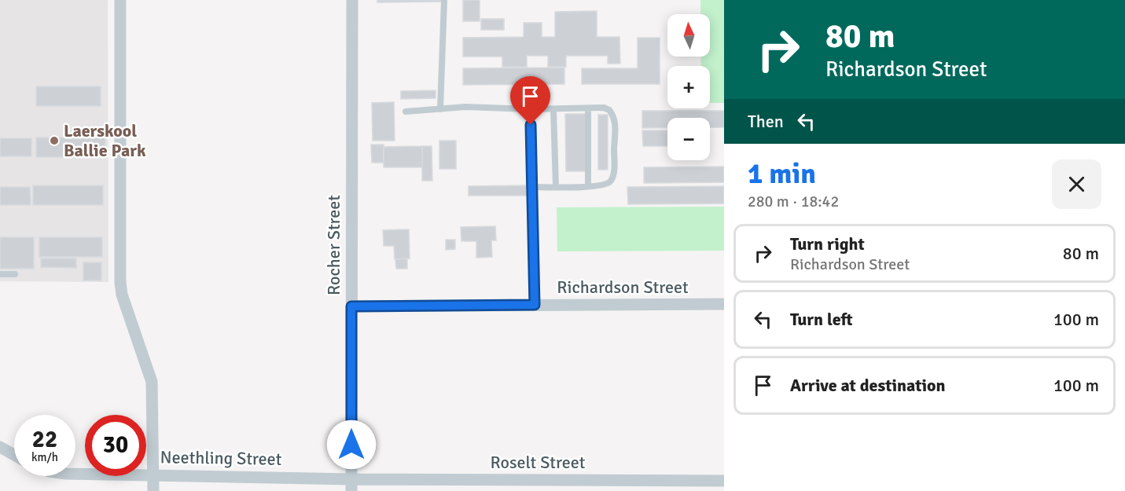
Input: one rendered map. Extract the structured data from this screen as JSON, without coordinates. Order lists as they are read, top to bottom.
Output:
{
  "streets": {
    "street": [
      "Rocher Street",
      "Richardson Street",
      "Neethling Street",
      "Roselt Street"
    ]
  },
  "crossings": [
    ["Rocher Street", "Richardson Street"],
    ["Rocher Street", "Neethling Street"],
    ["Rocher Street", "Roselt Street"],
    ["Neethling Street", "Roselt Street"]
  ],
  "places": ["Laerskool Ballie Park"],
  "north": "top",
  "page": {
    "turn": ["80 m", "Richardson Street"],
    "map_buttons": ["+", "−"],
    "then": "Then",
    "heading": ["1 min", "280 m · 18:42"],
    "list": [
      {
        "name": "Turn right",
        "note": "Richardson Street",
        "value": "80 m"
      },
      {
        "name": "Turn left",
        "value": "100 m"
      },
      {
        "name": "Arrive at destination",
        "value": "100 m"
      }
    ],
    "speed": "22 km/h",
    "limit": "30"
  }
}
